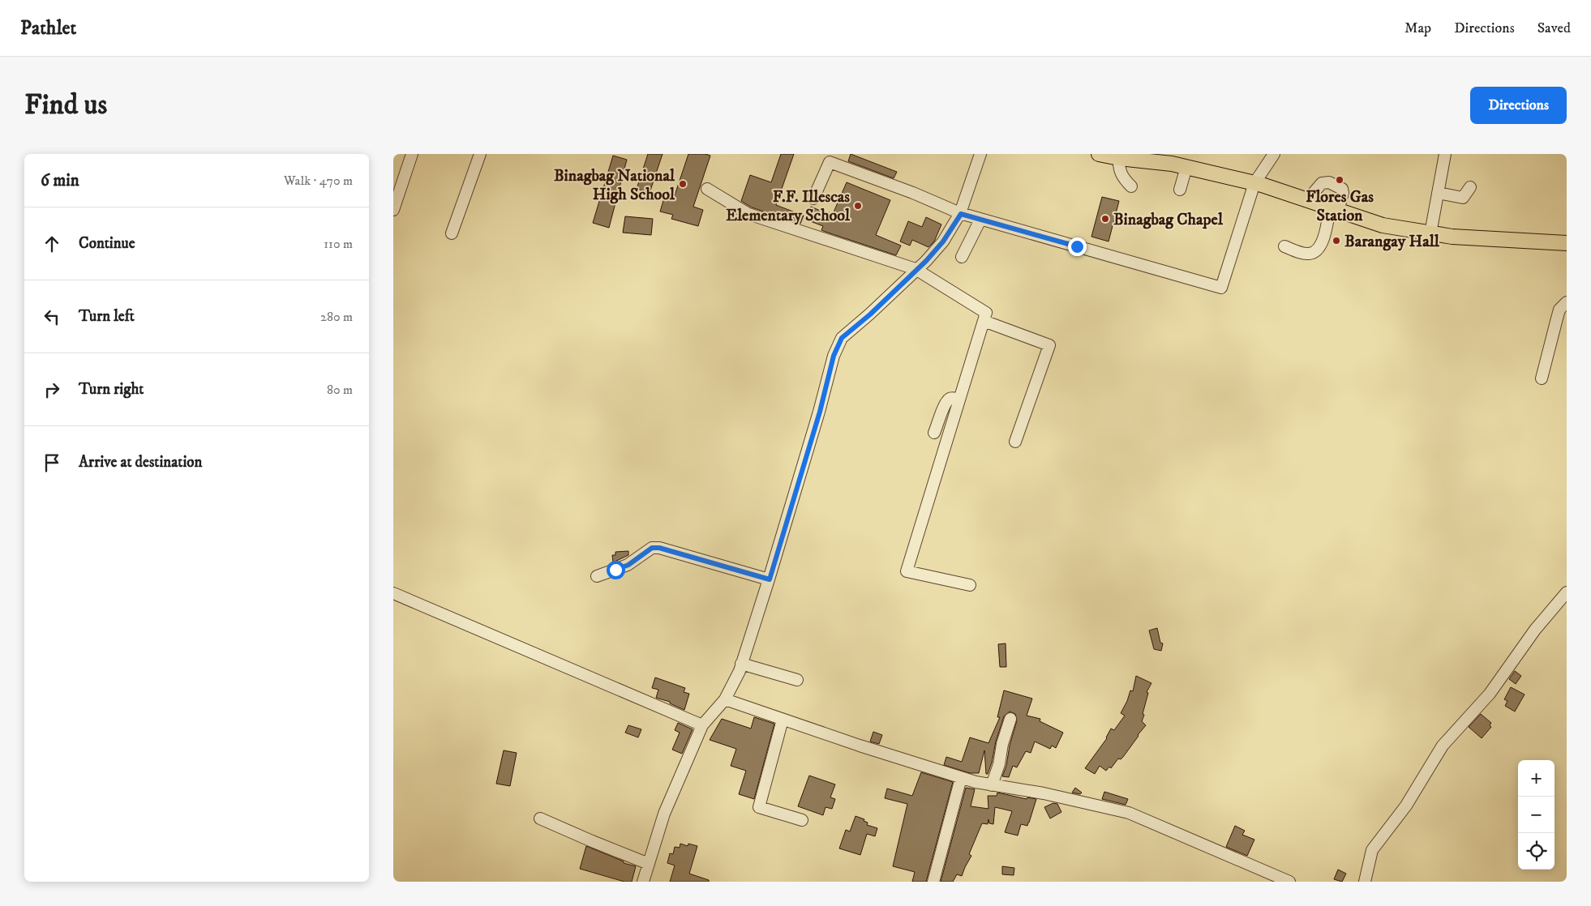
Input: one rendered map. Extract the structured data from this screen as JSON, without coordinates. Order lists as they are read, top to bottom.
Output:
{
  "places": [
    "Flores Gas Station",
    "Binagbag National High School",
    "F.F. Illescas Elementary School",
    "Binagbag Chapel",
    "Barangay Hall"
  ],
  "page": {
    "header": "Pathlet",
    "nav": ["Map", "Directions", "Saved"],
    "buttons": "Directions",
    "title": "Find us",
    "heading": ["6 min", "Walk · 470 m"],
    "list": [
      ["Continue", "110 m"],
      ["Turn left", "280 m"],
      ["Turn right", "80 m"],
      "Arrive at destination"
    ],
    "map_buttons": ["+", "−"]
  }
}
